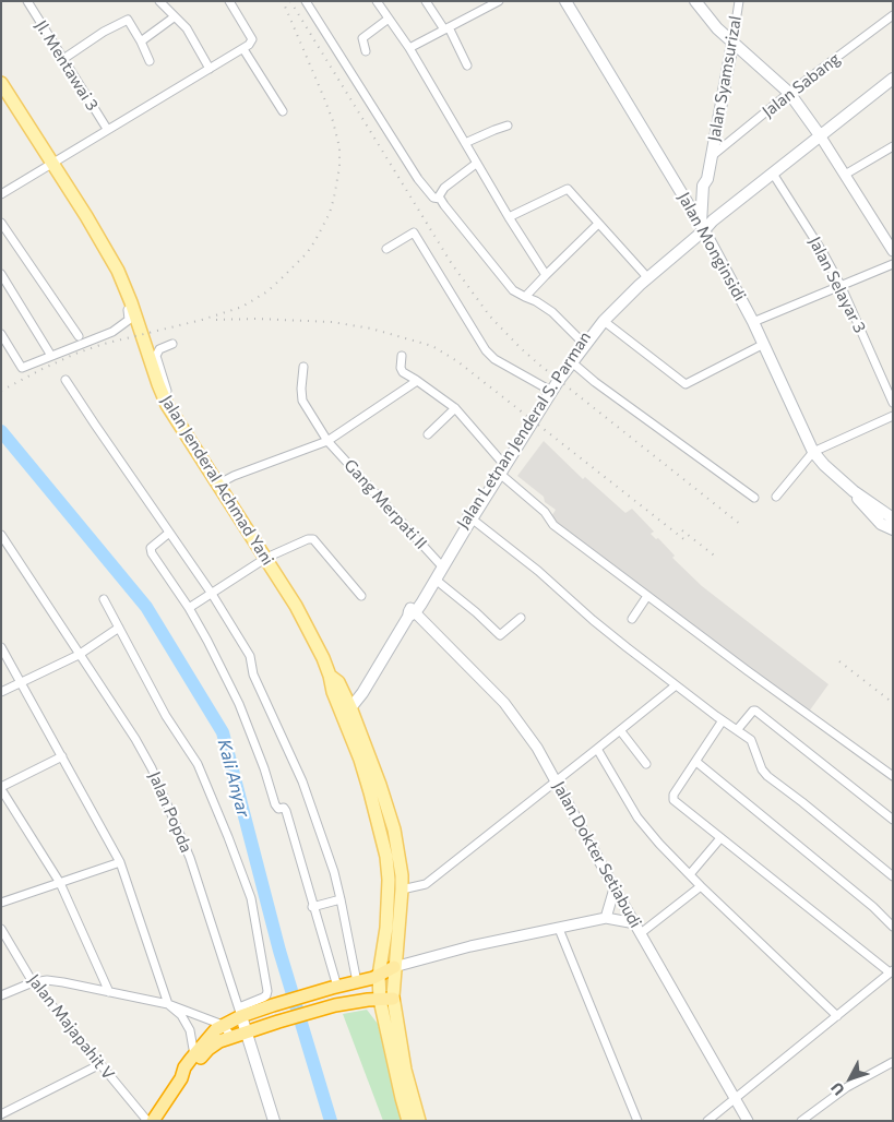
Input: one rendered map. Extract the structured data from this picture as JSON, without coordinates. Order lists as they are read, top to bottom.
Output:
{
  "streets": {
    "main road": [
      "Jalan Syamsurizal",
      "Jalan Monginsidi",
      "Jalan Letnan Jenderal S. Parman",
      "Jalan Jenderal Achmad Yani",
      "Jalan Popda"
    ],
    "street": [
      "Jl. Mentawai 3",
      "Jalan Sabang",
      "Jalan Selayar 3",
      "Gang Merpati II",
      "Jalan Dokter Setiabudi",
      "Jalan Majapahit V"
    ]
  },
  "crossings": [
    ["Jalan Syamsurizal", "Jalan Sabang"],
    ["Jalan Syamsurizal", "Jalan Monginsidi"],
    ["Jalan Syamsurizal", "Jalan Letnan Jenderal S. Parman"],
    ["Jalan Monginsidi", "Jalan Letnan Jenderal S. Parman"],
    ["Jalan Selayar 3", "Jalan Letnan Jenderal S. Parman"],
    ["Jalan Letnan Jenderal S. Parman", "Jalan Jenderal Achmad Yani"],
    ["Jalan Letnan Jenderal S. Parman", "Gang Merpati II"],
    ["Jalan Letnan Jenderal S. Parman", "Jalan Dokter Setiabudi"]
  ],
  "water": ["Kali Anyar"],
  "north": "bottom left"
}
